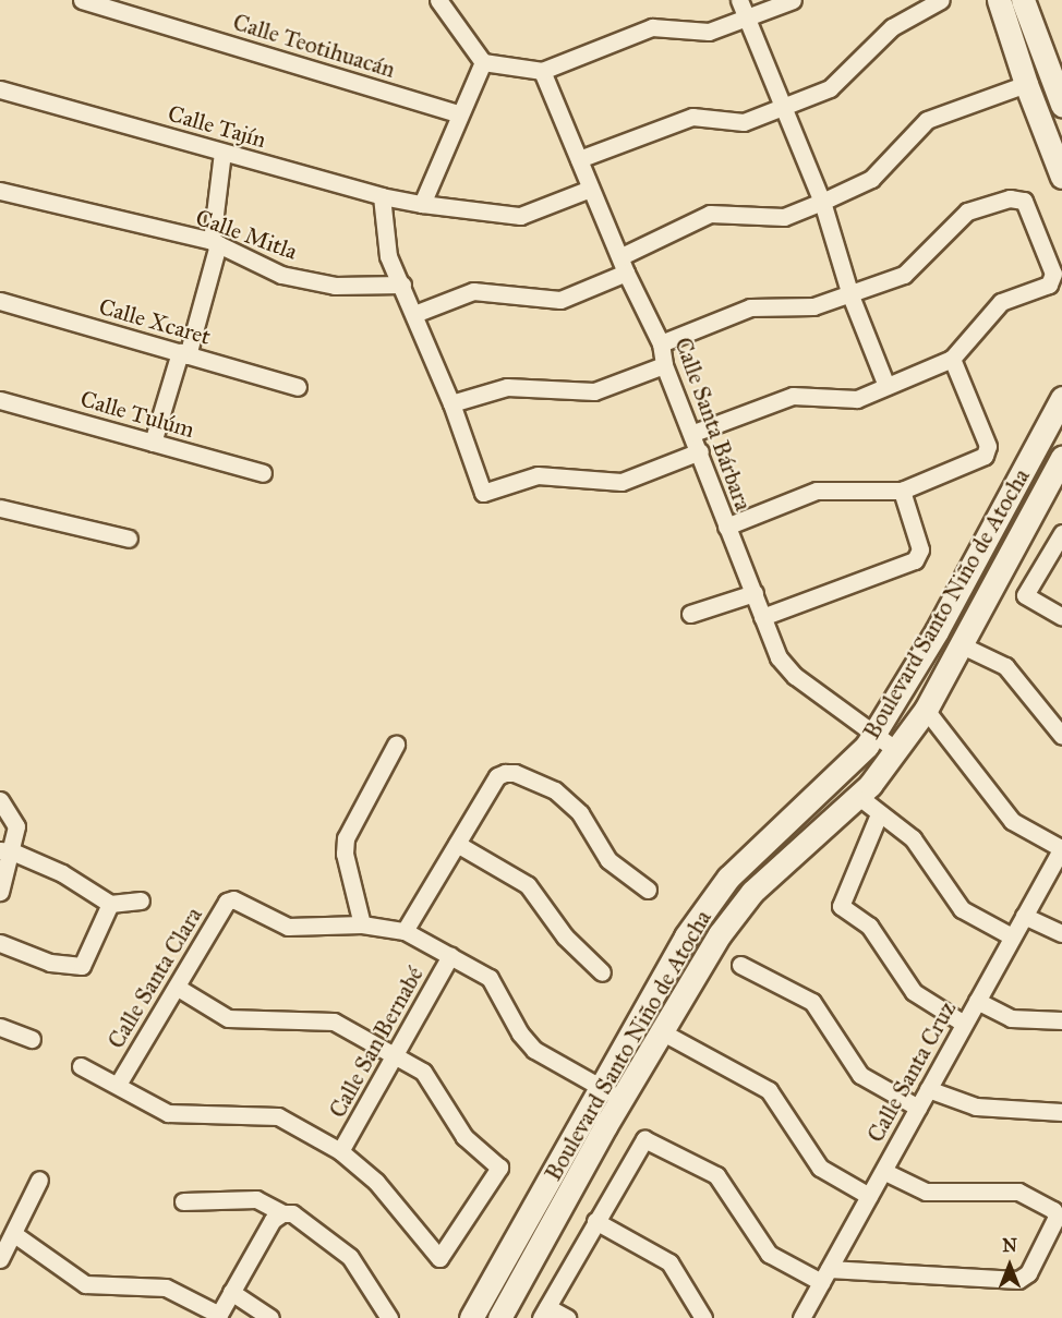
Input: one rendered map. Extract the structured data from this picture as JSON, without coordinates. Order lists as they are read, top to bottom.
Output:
{
  "streets": {
    "street": [
      "Calle Teotihuacán",
      "Calle Tajín",
      "Calle Mitla",
      "Calle Xcaret",
      "Calle Tulúm",
      "Calle Santa Bárbara",
      "Boulevard Santo Niño de Atocha",
      "Calle Santa Clara",
      "Calle San Bernabé",
      "Calle Santa Cruz"
    ]
  },
  "crossings": [
    ["Calle Tajín", "Calle Santa Bárbara"],
    ["Calle Santa Bárbara", "Boulevard Santo Niño de Atocha"]
  ],
  "north": "top"
}
